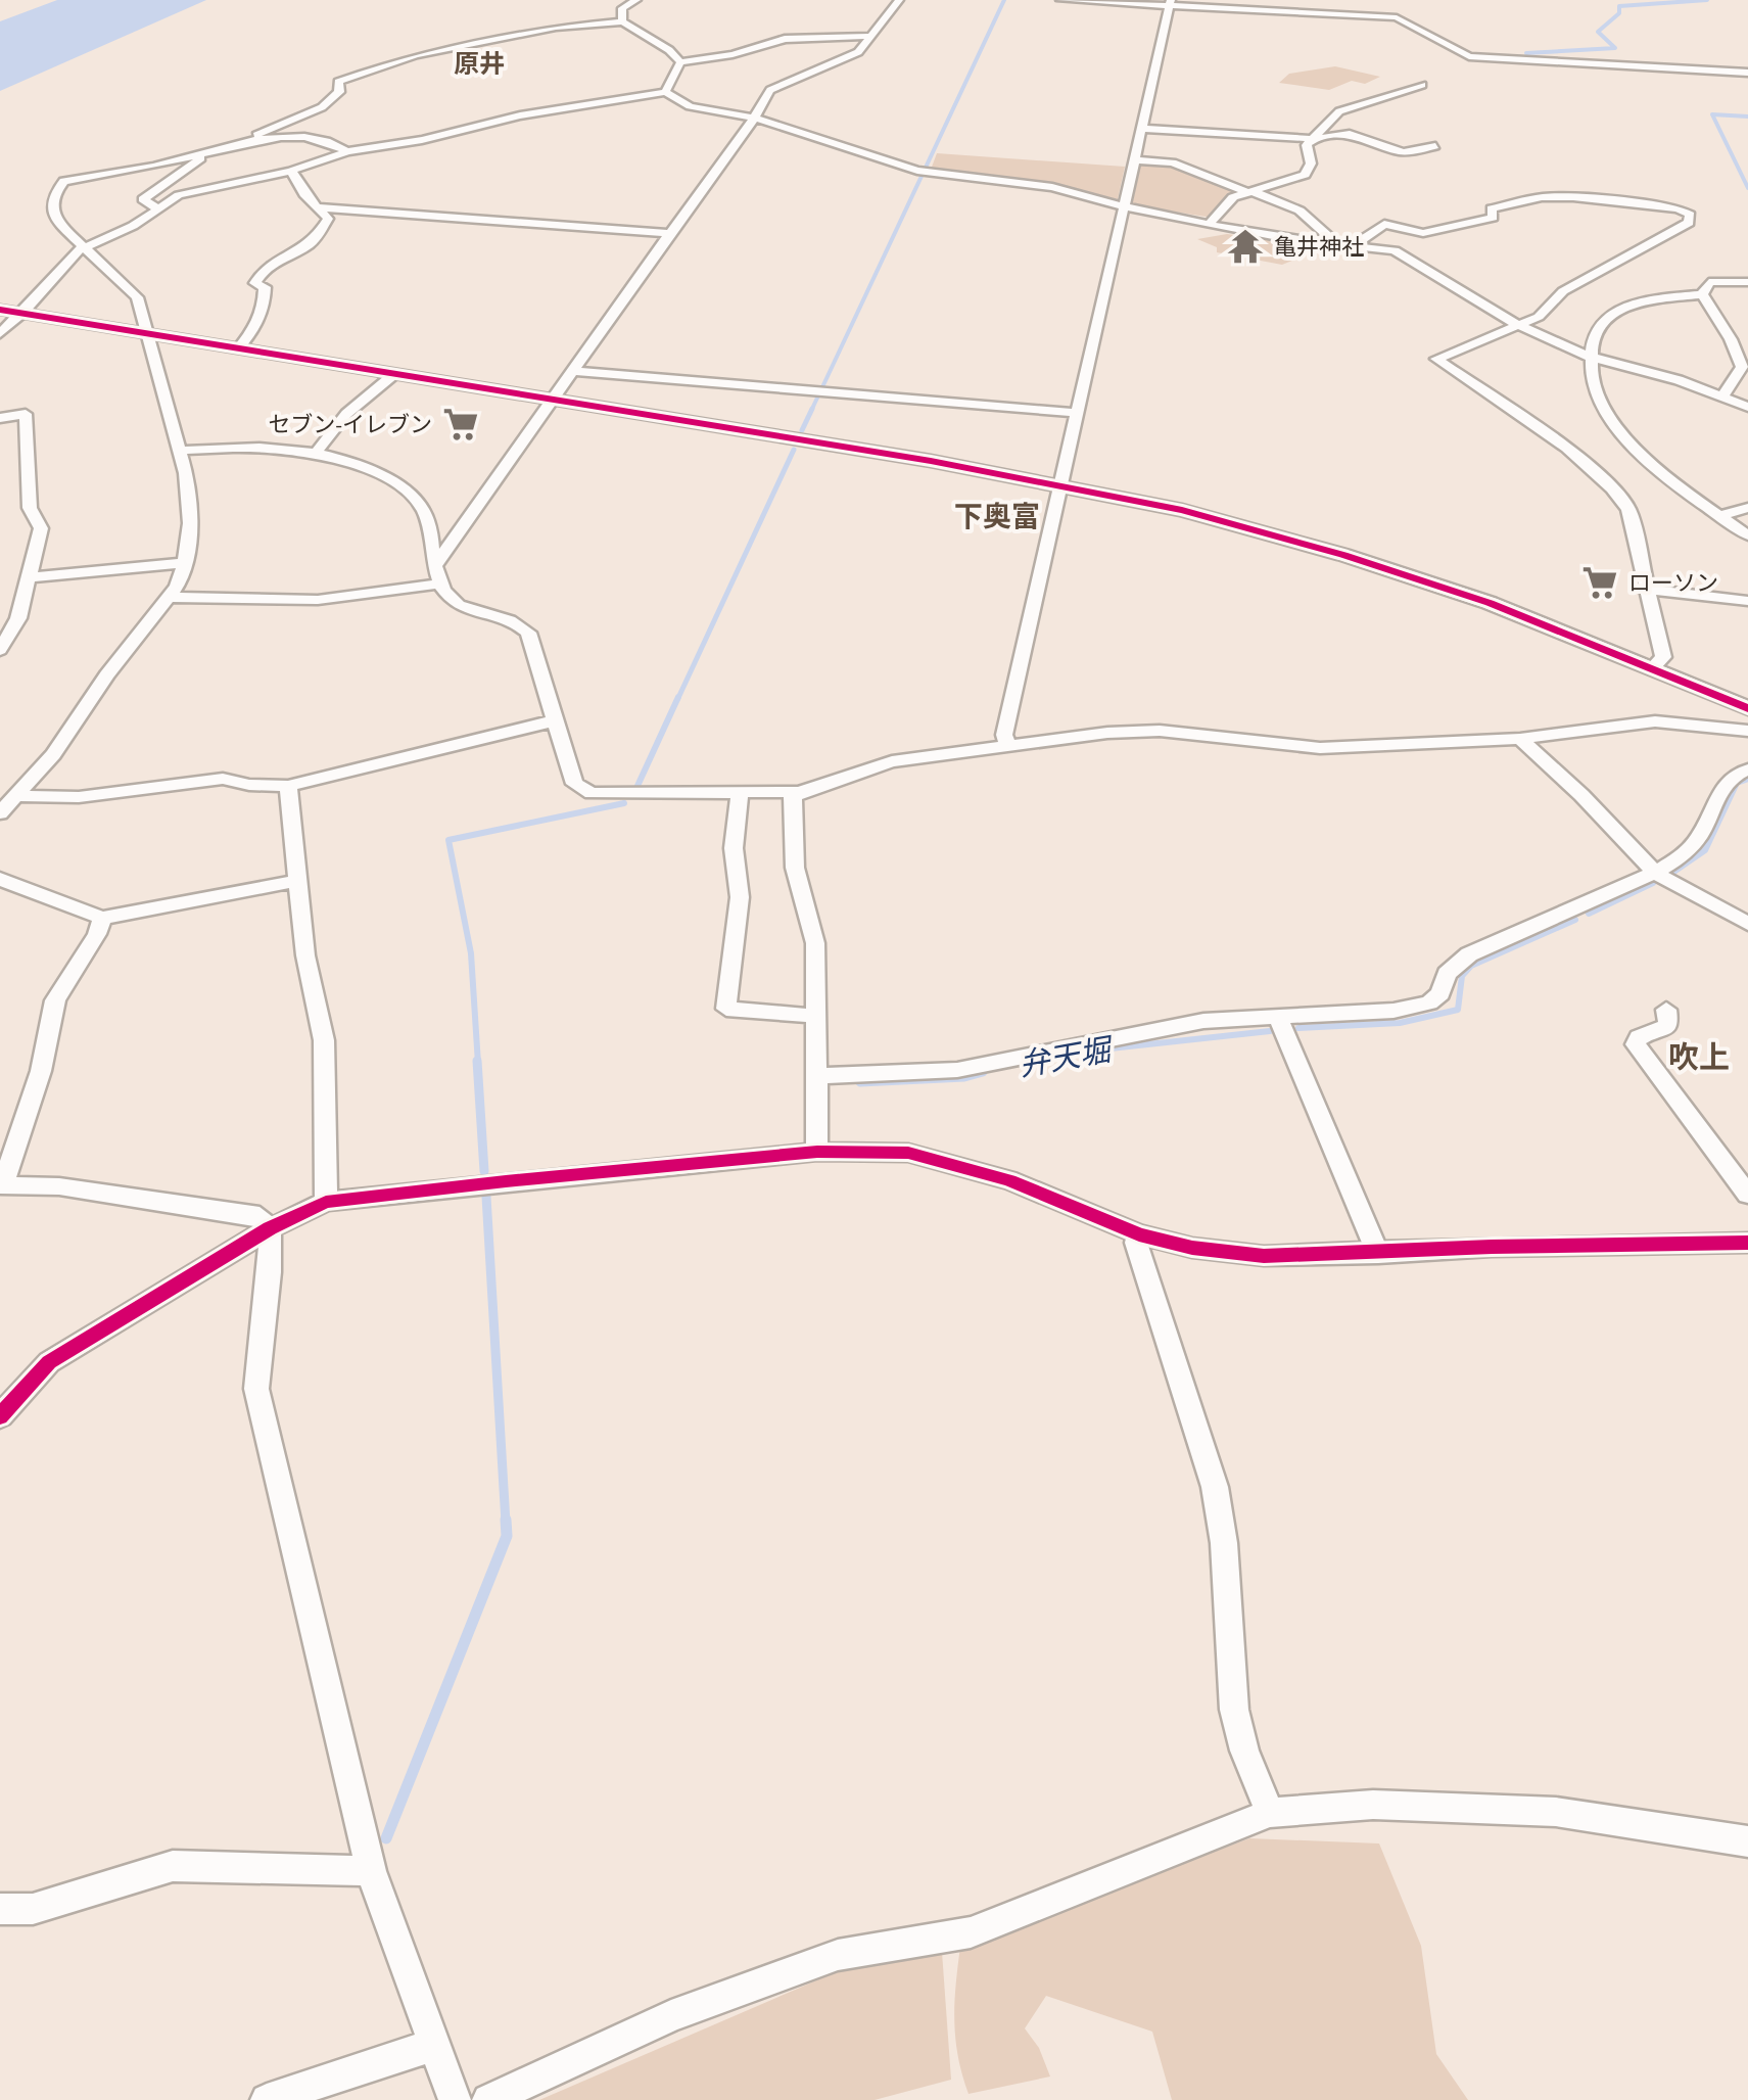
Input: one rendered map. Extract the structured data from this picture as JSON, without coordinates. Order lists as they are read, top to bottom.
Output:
{
  "districts": ["原井", "下奥富", "吹上"],
  "water": ["弁天堀"],
  "places": {
    "temple": ["亀井神社"],
    "supermarket": ["セブン-イレブン", "ローソン"]
  }
}
